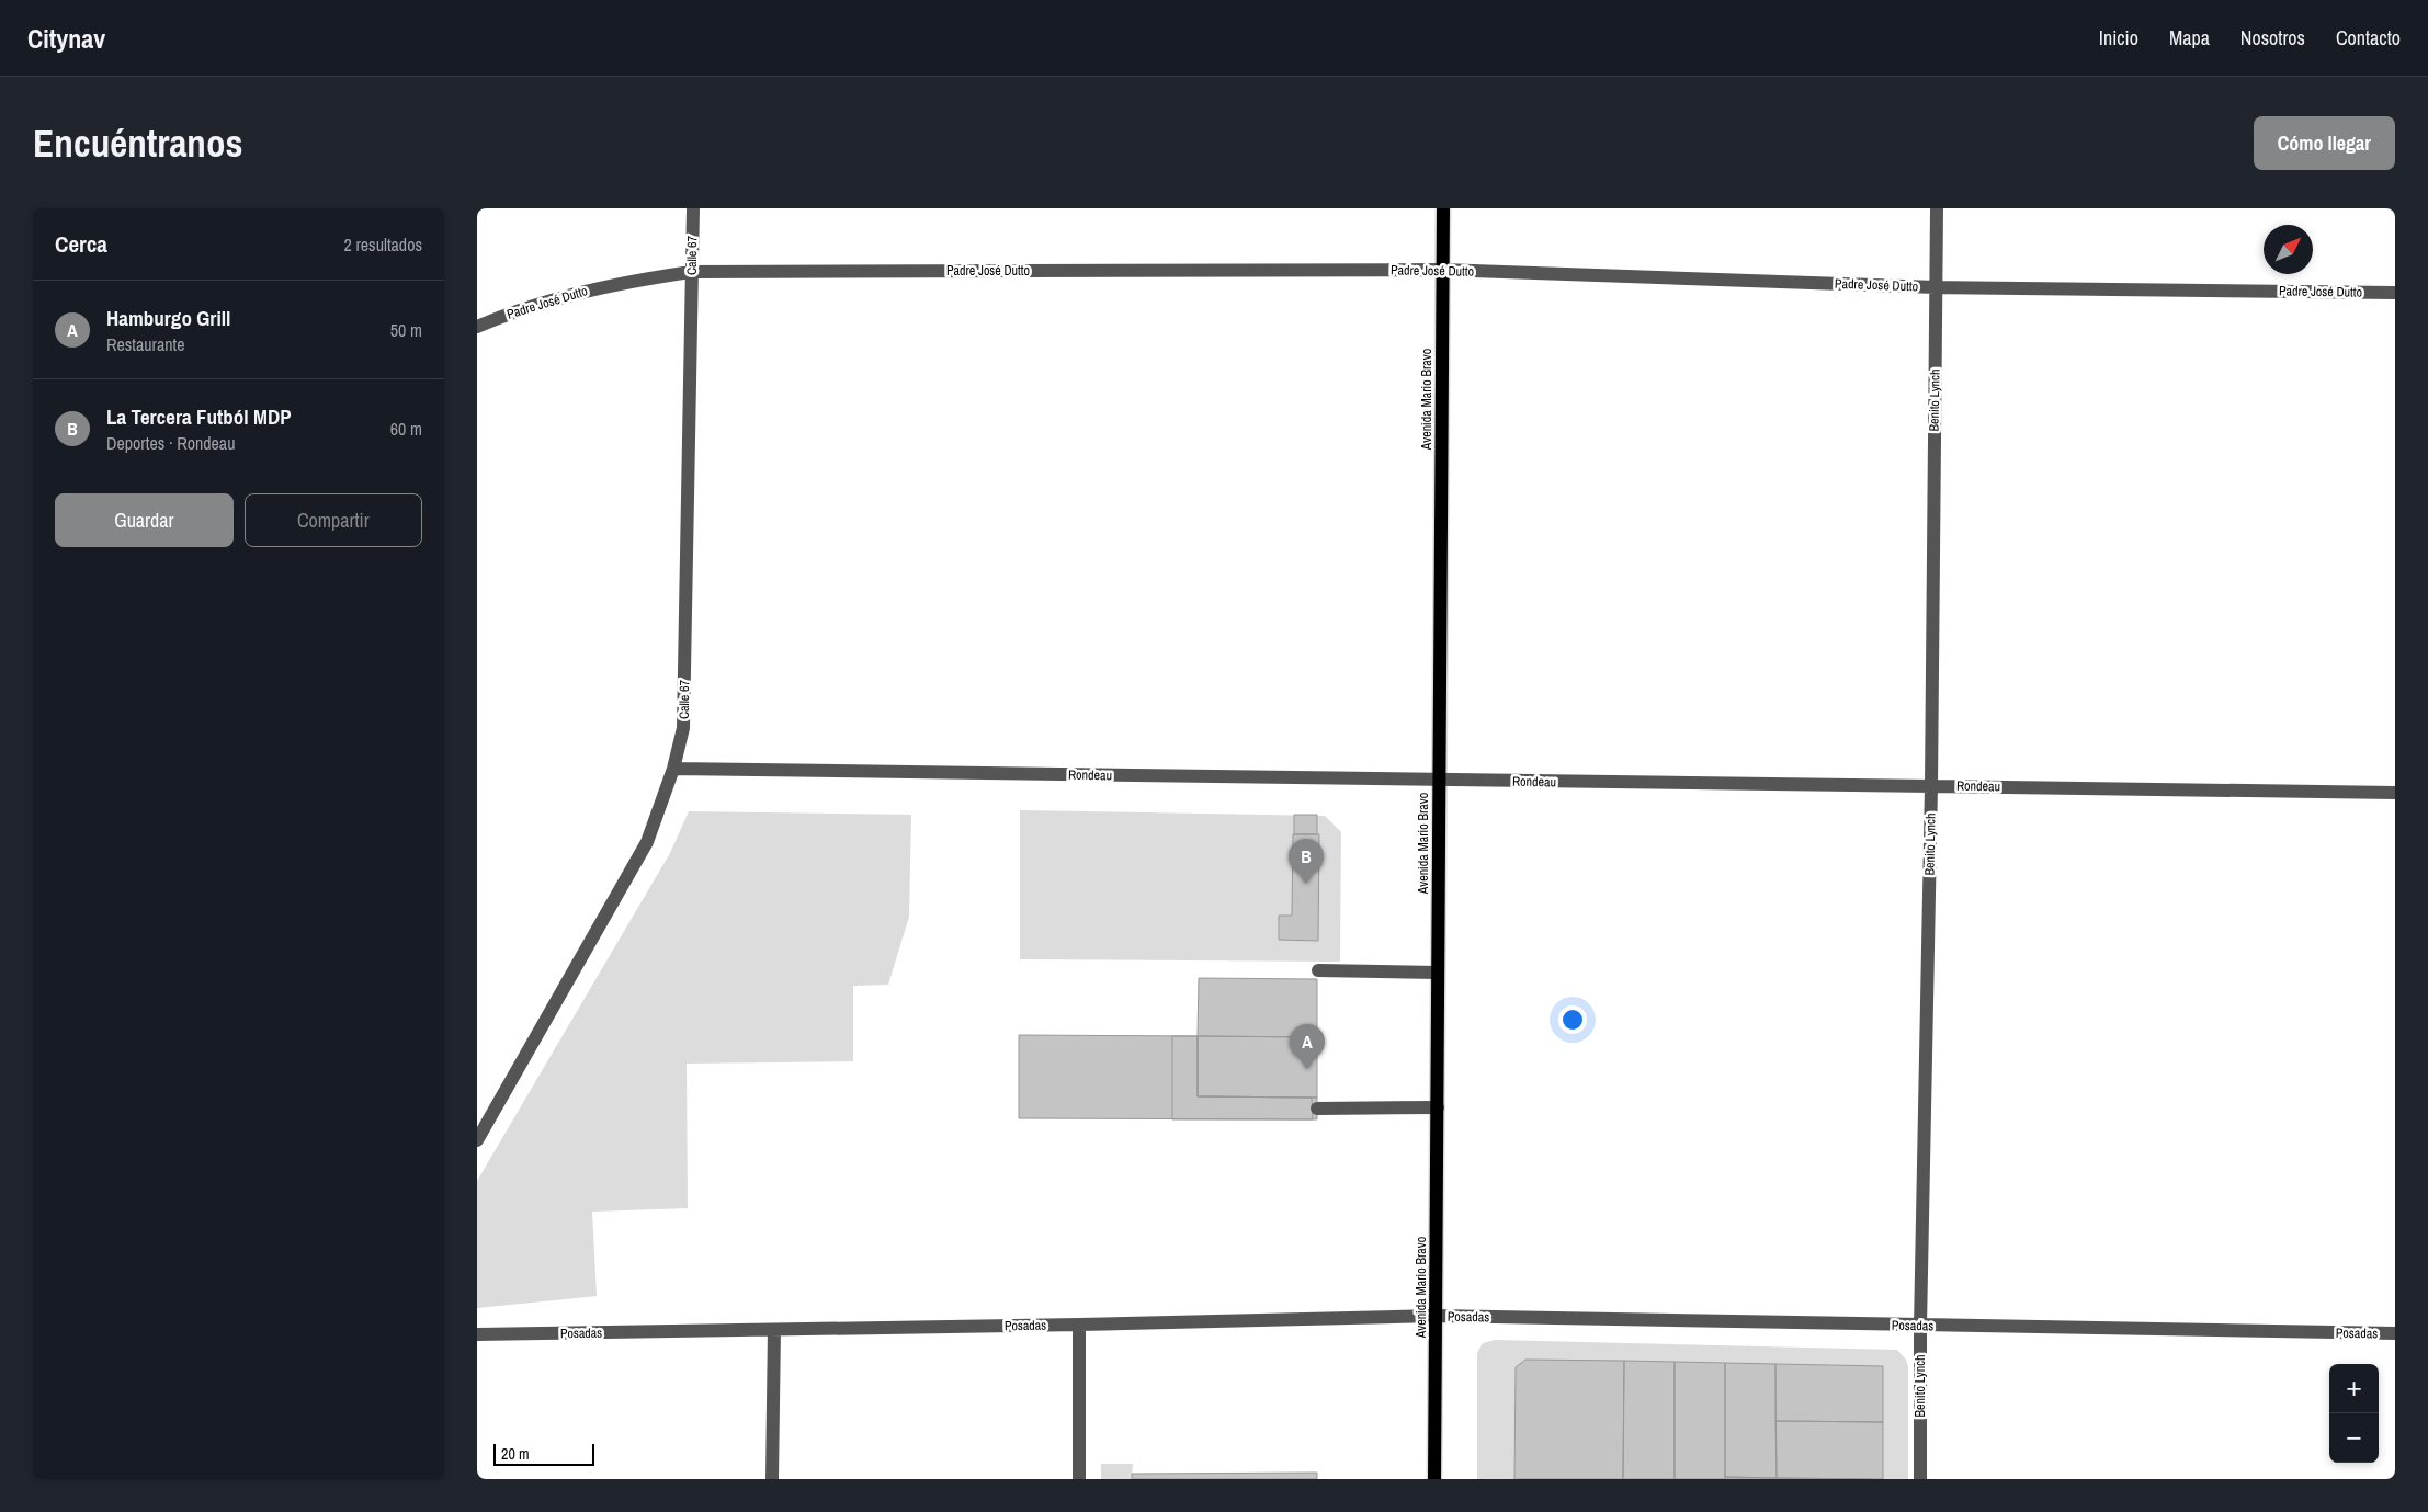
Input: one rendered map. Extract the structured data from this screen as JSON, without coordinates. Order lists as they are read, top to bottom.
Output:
{
  "streets": {
    "main road": ["Avenida Mario Bravo"],
    "street": [
      "Calle 67",
      "Padre José Dutto",
      "Benito Lynch",
      "Rondeau",
      "Posadas"
    ]
  },
  "crossings": [
    ["Calle 67", "Padre José Dutto"],
    ["Calle 67", "Rondeau"],
    ["Padre José Dutto", "Avenida Mario Bravo"],
    ["Padre José Dutto", "Benito Lynch"],
    ["Avenida Mario Bravo", "Rondeau"],
    ["Avenida Mario Bravo", "Posadas"],
    ["Benito Lynch", "Rondeau"],
    ["Benito Lynch", "Posadas"]
  ],
  "scale_bar": "20 m",
  "north": "top right",
  "page": {
    "header": "Citynav",
    "nav": [
      "Inicio",
      "Mapa",
      "Nosotros",
      "Contacto"
    ],
    "buttons": [
      "Cómo llegar",
      ["Guardar", "Compartir"]
    ],
    "title": "Encuéntranos",
    "heading": ["Cerca", "2 resultados"],
    "list": [
      {
        "mark": "A",
        "name": "Hamburgo Grill",
        "note": "Restaurante",
        "value": "50 m"
      },
      {
        "mark": "B",
        "name": "La Tercera Futból MDP",
        "note": "Deportes · Rondeau",
        "value": "60 m"
      }
    ],
    "pins": ["B", "A"],
    "map_buttons": ["+", "−"],
    "scale": "20 m"
  }
}
